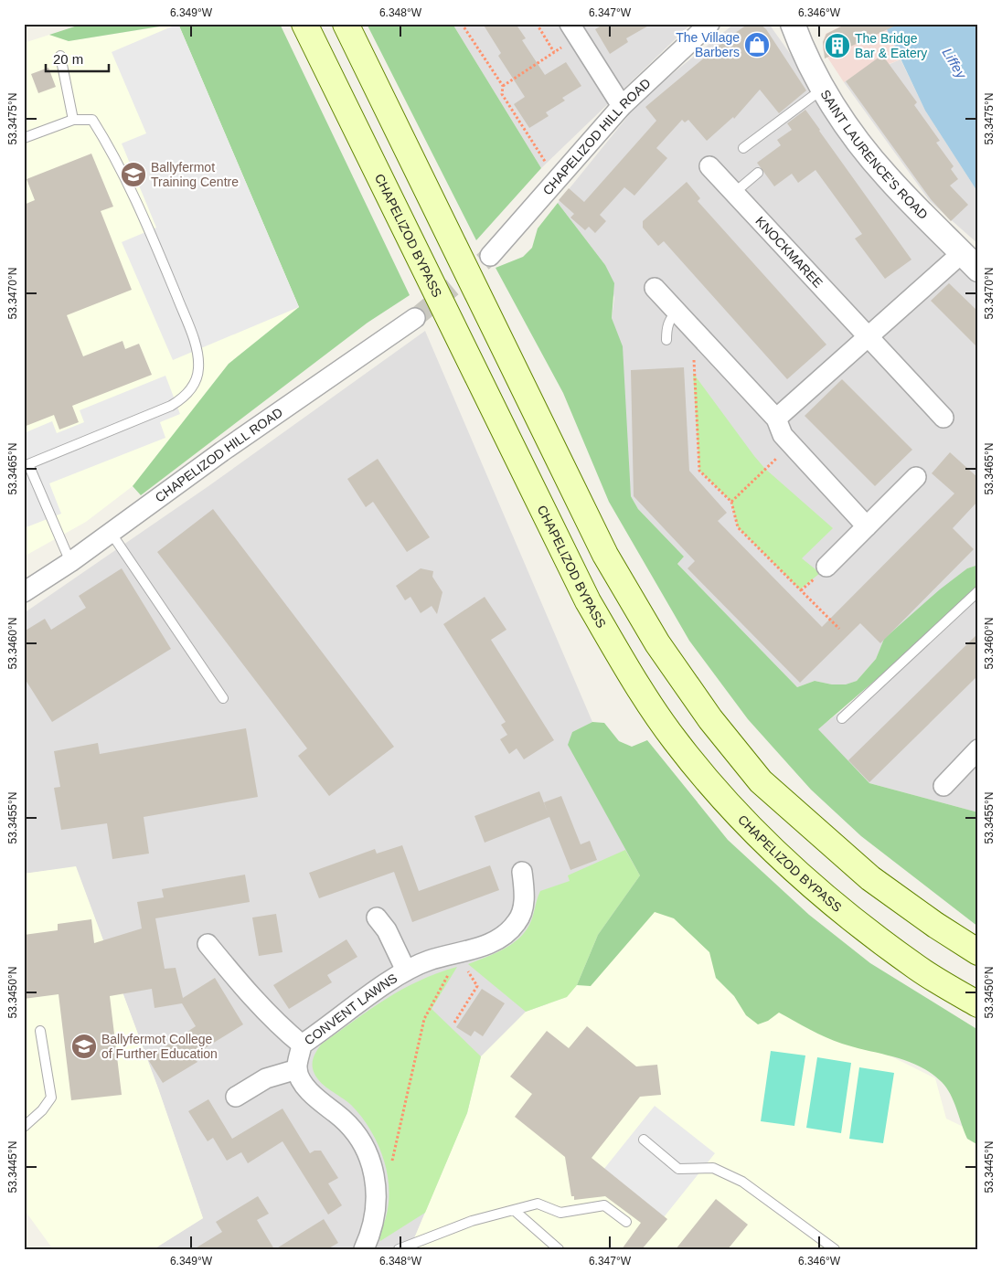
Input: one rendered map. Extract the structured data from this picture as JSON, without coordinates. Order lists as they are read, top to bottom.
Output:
{
  "streets": {
    "main road": ["CHAPELIZOD BYPASS"],
    "street": [
      "CHAPELIZOD HILL ROAD",
      "SAINT LAURENCE'S ROAD",
      "KNOCKMAREE",
      "CONVENT LAWNS"
    ]
  },
  "water": ["Liffey"],
  "places": {
    "shop": ["The Village Barbers"],
    "building": ["The Bridge Bar & Eatery"],
    "school or university": ["Ballyfermot Training Centre", "Ballyfermot College of Further Education"]
  },
  "scale_bar": "20 m",
  "coordinates": [
    "6.349°W",
    "6.348°W",
    "6.347°W",
    "6.346°W",
    "53.3475°N",
    "53.3470°N",
    "53.3465°N",
    "53.3460°N",
    "53.3455°N",
    "53.3450°N",
    "53.3445°N"
  ]
}
